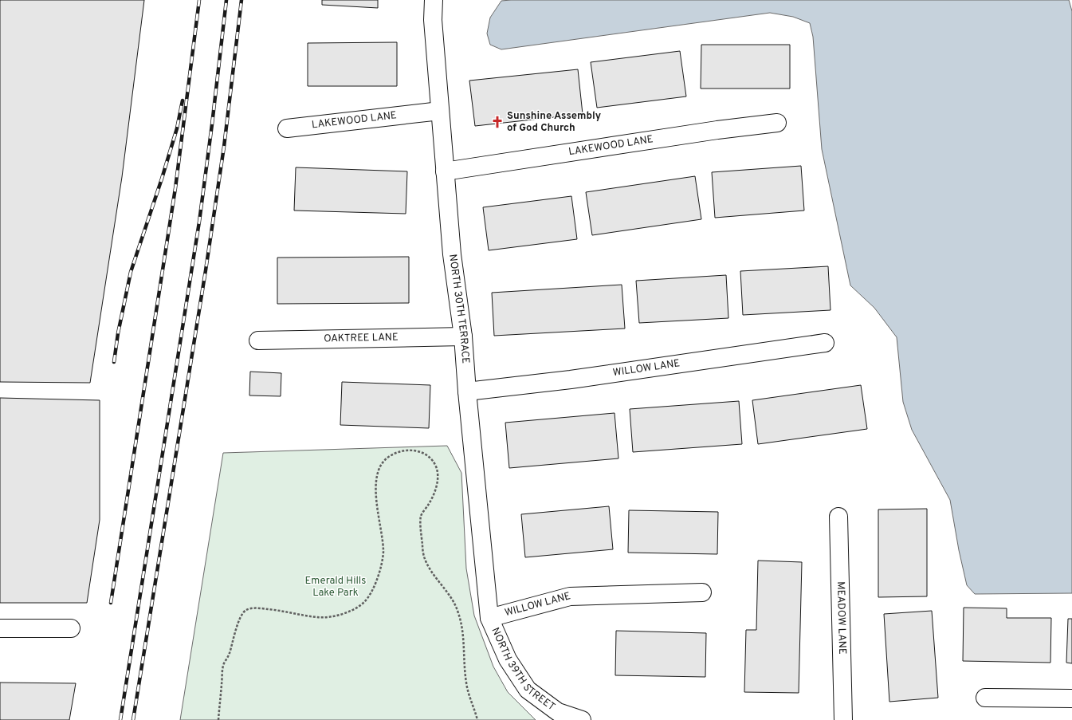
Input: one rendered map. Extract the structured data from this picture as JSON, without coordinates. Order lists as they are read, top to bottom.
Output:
{
  "streets": {
    "street": [
      "LAKEWOOD LANE",
      "NORTH 30TH TERRACE",
      "OAKTREE LANE",
      "WILLOW LANE",
      "MEADOW LANE",
      "NORTH 39TH STREET"
    ]
  },
  "crossings": [
    ["LAKEWOOD LANE", "NORTH 30TH TERRACE"],
    ["NORTH 30TH TERRACE", "OAKTREE LANE"],
    ["NORTH 30TH TERRACE", "WILLOW LANE"],
    ["NORTH 30TH TERRACE", "NORTH 39TH STREET"],
    ["WILLOW LANE", "NORTH 39TH STREET"]
  ],
  "parks": ["Emerald Hills Lake Park"],
  "places": {
    "church": ["Sunshine Assembly of God Church"]
  }
}
